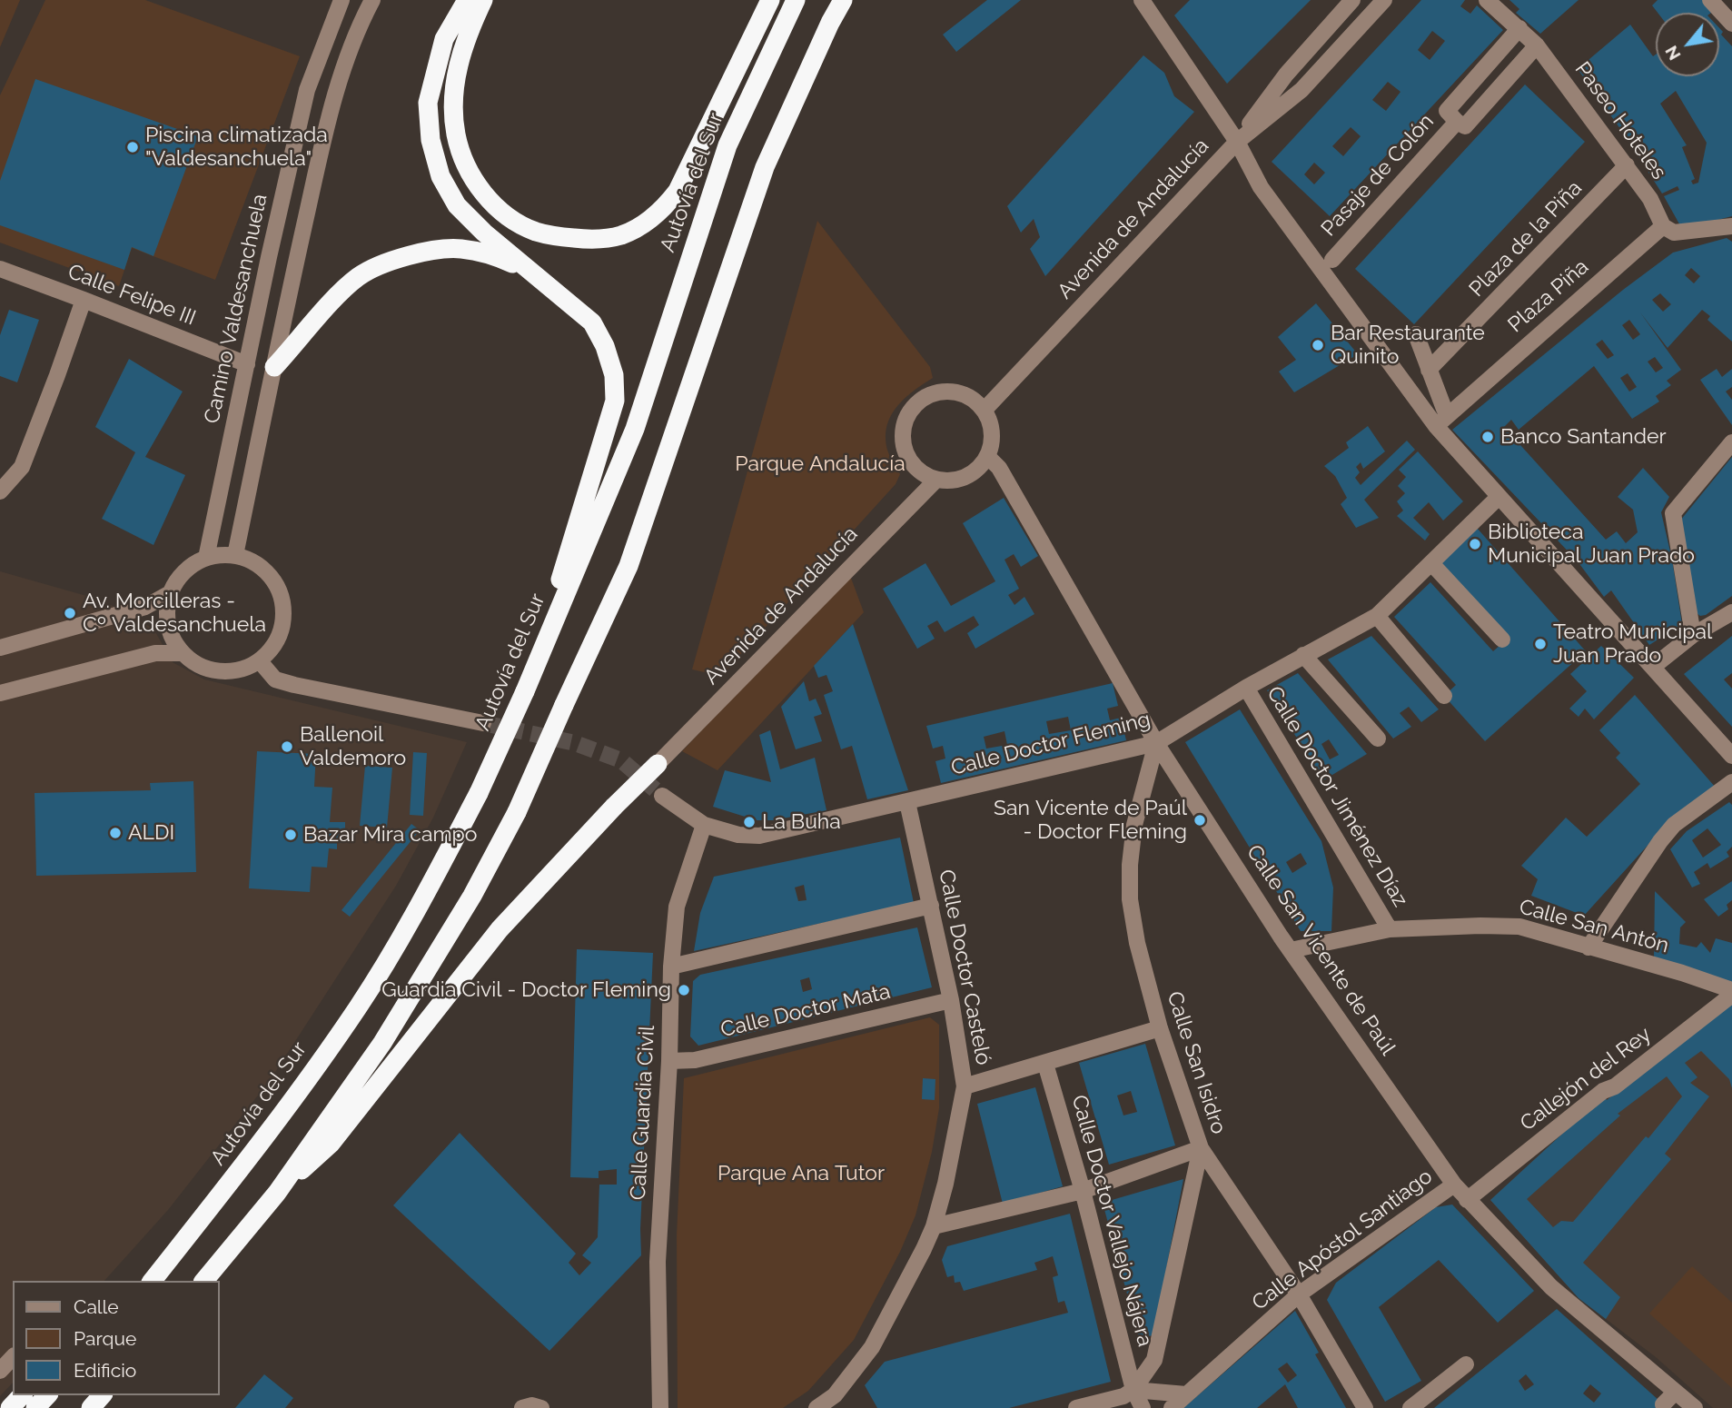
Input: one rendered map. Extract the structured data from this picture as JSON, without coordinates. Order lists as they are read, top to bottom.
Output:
{
  "streets": {
    "highway": ["Autovía del Sur"],
    "street": [
      "Paseo Hoteles",
      "Pasaje de Colón",
      "Avenida de Andalucía",
      "Plaza de la Piña",
      "Calle Felipe III",
      "Plaza Piña",
      "Camino Valdesanchuela",
      "Calle Doctor Fleming",
      "Calle Doctor Jiménez Díaz",
      "Calle San Antón",
      "Calle San Vicente de Paúl",
      "Calle Doctor Casteló",
      "Calle Doctor Mata",
      "Calle San Isidro",
      "Callejón del Rey",
      "Calle Guardia Civil",
      "Calle Doctor Vallejo Nájera",
      "Calle Apóstol Santiago"
    ]
  },
  "crossings": [
    ["Paseo Hoteles", "Pasaje de Colón"],
    ["Paseo Hoteles", "Plaza de la Piña"],
    ["Paseo Hoteles", "Plaza Piña"],
    ["Avenida de Andalucía", "Calle San Vicente de Paúl"],
    ["Calle Felipe III", "Camino Valdesanchuela"],
    ["Calle Doctor Fleming", "Calle Doctor Jiménez Díaz"],
    ["Calle Doctor Fleming", "Calle San Vicente de Paúl"],
    ["Calle Doctor Fleming", "Calle Doctor Casteló"],
    ["Calle Doctor Fleming", "Calle San Isidro"],
    ["Calle Doctor Fleming", "Calle Guardia Civil"],
    ["Calle Doctor Jiménez Díaz", "Calle San Antón"],
    ["Calle San Antón", "Calle San Vicente de Paúl"],
    ["Calle San Antón", "Callejón del Rey"],
    ["Calle San Vicente de Paúl", "Calle San Isidro"],
    ["Calle San Vicente de Paúl", "Callejón del Rey"],
    ["Calle San Vicente de Paúl", "Calle Apóstol Santiago"],
    ["Calle Doctor Casteló", "Calle Doctor Mata"],
    ["Calle Doctor Mata", "Calle Guardia Civil"],
    ["Calle San Isidro", "Calle Doctor Vallejo Nájera"]
  ],
  "parks": ["Parque Andalucía", "Parque Ana Tutor"],
  "places": [
    "Piscina climatizada \"Valdesanchuela\"",
    "Bar Restaurante Quinito",
    "Banco Santander",
    "Biblioteca Municipal Juan Prado",
    "Av. Morcilleras - Cº Valdesanchuela",
    "Teatro Municipal Juan Prado",
    "Ballenoil Valdemoro",
    "San Vicente de Paúl - Doctor Fleming",
    "La Buha",
    "ALDI",
    "Bazar Mira campo",
    "Guardia Civil - Doctor Fleming"
  ],
  "legend": ["Calle", "Parque", "Edificio"],
  "north": "bottom left"
}
